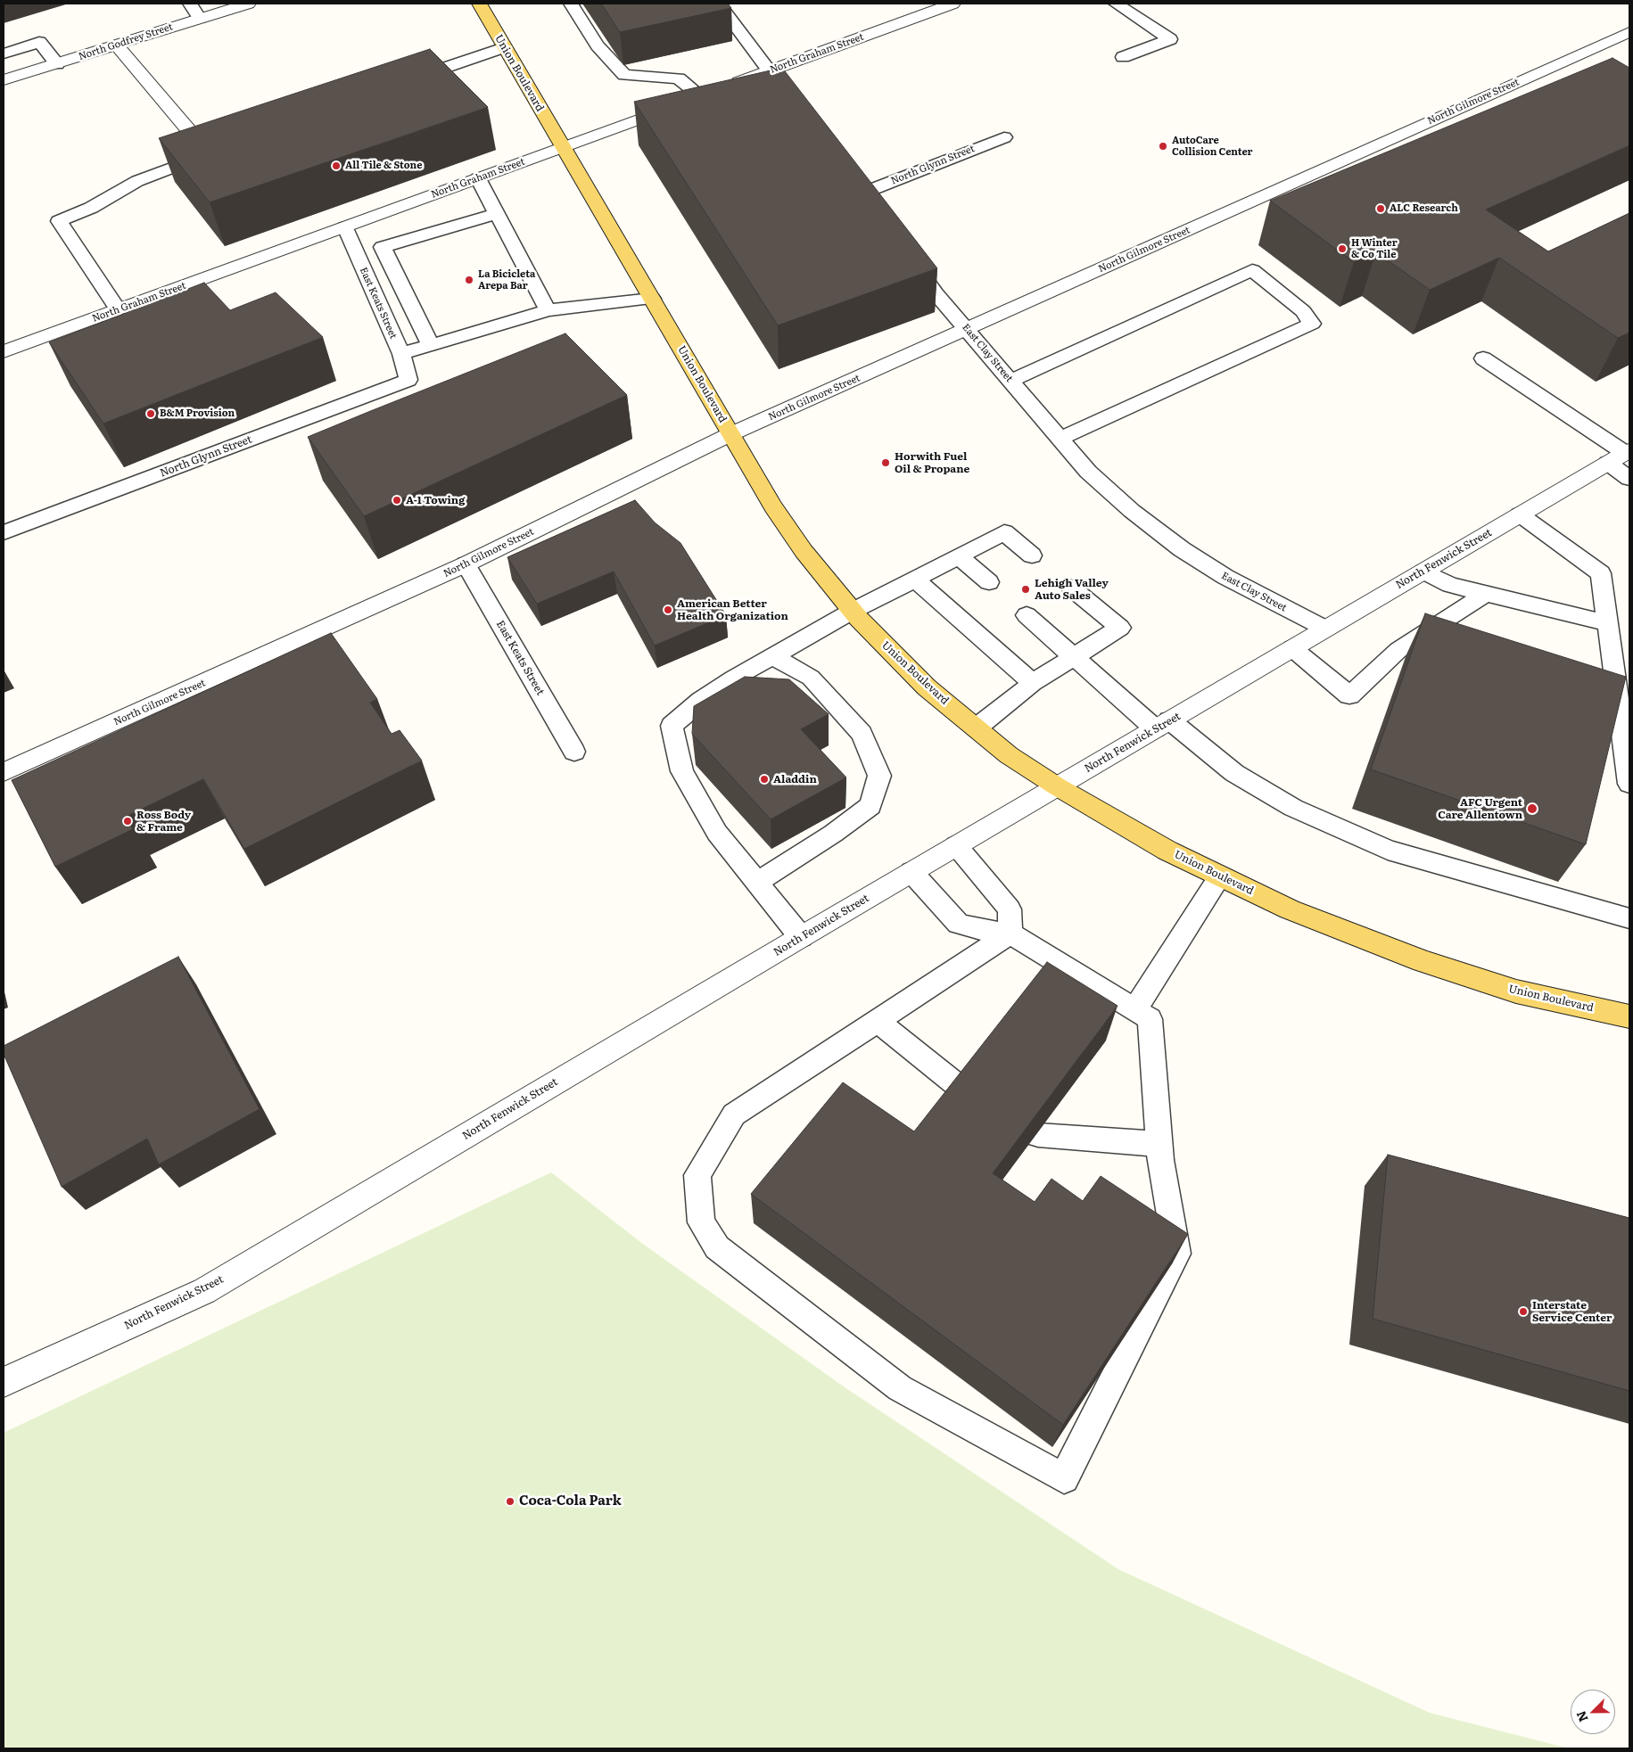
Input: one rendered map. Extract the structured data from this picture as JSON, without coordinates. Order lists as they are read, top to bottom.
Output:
{
  "streets": {
    "main road": ["Union Boulevard"],
    "street": [
      "North Godfrey Street",
      "North Graham Street",
      "North Gilmore Street",
      "North Fenwick Street"
    ],
    "lane": ["North Glynn Street", "East Keats Street", "East Clay Street"]
  },
  "crossings": [
    ["North Graham Street", "Union Boulevard"],
    ["North Graham Street", "East Keats Street"],
    ["Union Boulevard", "North Gilmore Street"],
    ["Union Boulevard", "North Fenwick Street"],
    ["North Gilmore Street", "East Keats Street"],
    ["North Gilmore Street", "East Clay Street"],
    ["North Glynn Street", "East Keats Street"],
    ["East Clay Street", "North Fenwick Street"]
  ],
  "places": [
    "AutoCare Collision Center",
    "All Tile & Stone",
    "ALC Research",
    "H Winter & Co Tile",
    "La Bicicleta Arepa Bar",
    "B&M Provision",
    "Horwith Fuel Oil & Propane",
    "A-1 Towing",
    "Lehigh Valley Auto Sales",
    "American Better Health Organization",
    "Aladdin",
    "AFC Urgent Care Allentown",
    "Ross Body & Frame",
    "Interstate Service Center",
    "Coca-Cola Park"
  ],
  "north": "bottom left"
}
